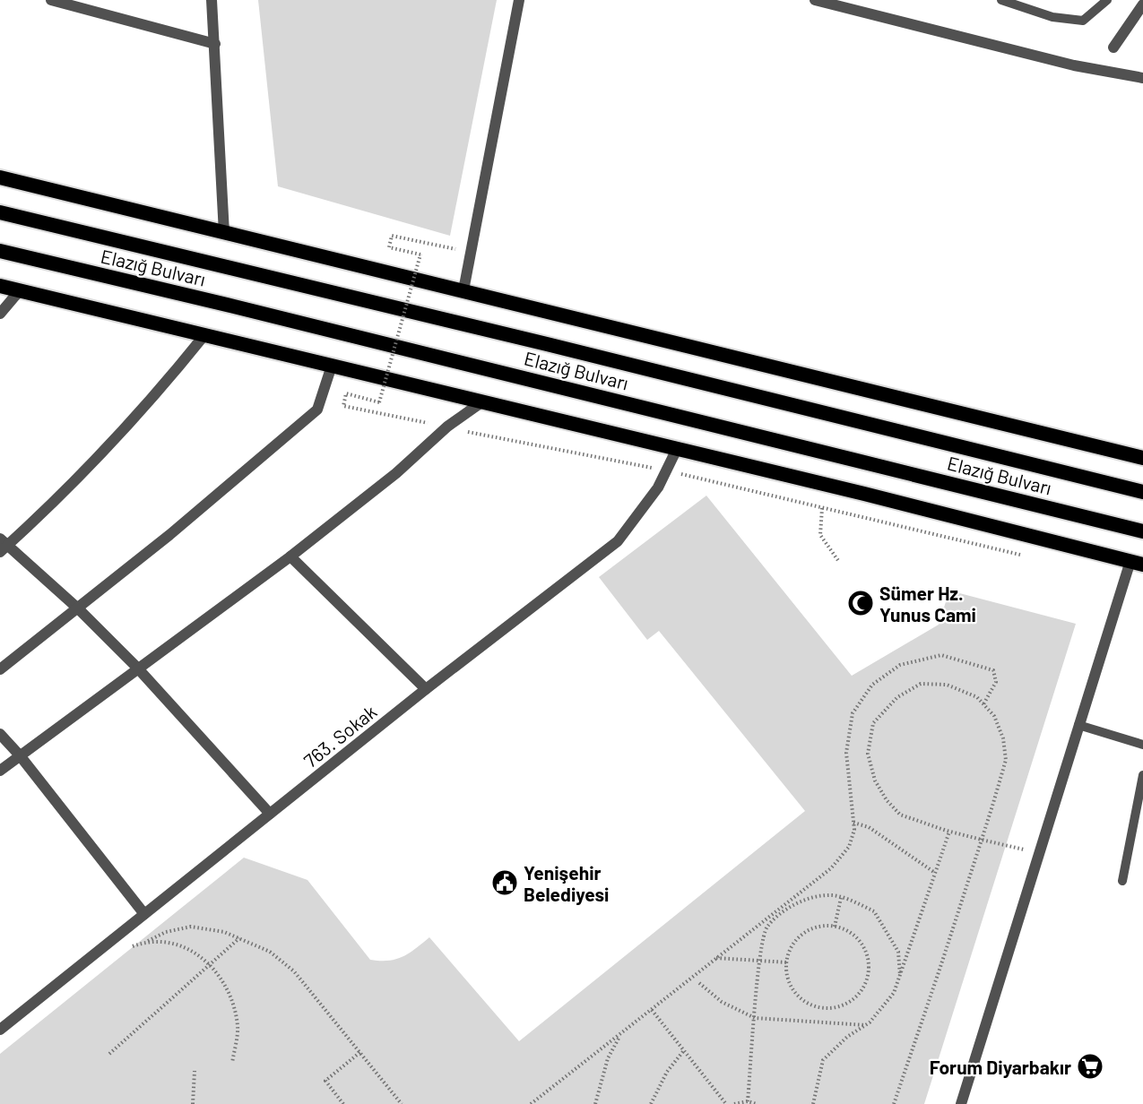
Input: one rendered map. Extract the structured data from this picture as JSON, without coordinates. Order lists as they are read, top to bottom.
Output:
{
  "streets": {
    "highway": ["Elazığ Bulvarı"],
    "street": ["763. Sokak"]
  },
  "places": {
    "mosque": ["Sümer Hz. Yunus Cami"],
    "public building": ["Yenişehir Belediyesi"],
    "supermarket": ["Forum Diyarbakır"]
  }
}
